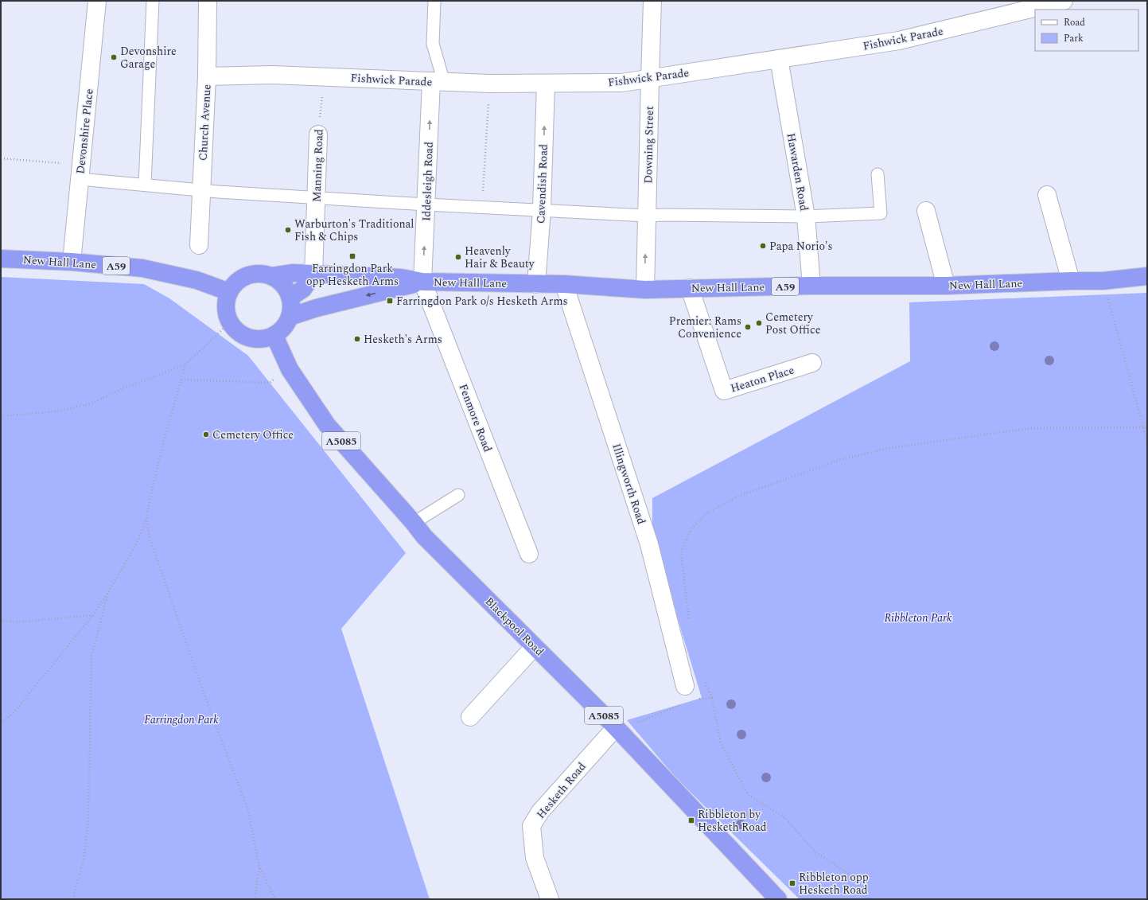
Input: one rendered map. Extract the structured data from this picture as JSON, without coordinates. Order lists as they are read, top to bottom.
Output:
{
  "streets": {
    "highway": [
      "New Hall Lane",
      "A59",
      "A5085",
      "Blackpool Road"
    ],
    "street": [
      "Fishwick Parade",
      "Church Avenue",
      "Devonshire Place",
      "Downing Street",
      "Manning Road",
      "Hawarden Road",
      "Iddesleigh Road",
      "Cavendish Road",
      "Heaton Place",
      "Fenmore Road",
      "Illingworth Road",
      "Hesketh Road"
    ]
  },
  "crossings": [
    ["Fishwick Parade", "Church Avenue"],
    ["Fishwick Parade", "Downing Street"],
    ["Fishwick Parade", "Manning Road"],
    ["Fishwick Parade", "Hawarden Road"],
    ["Fishwick Parade", "Iddesleigh Road"],
    ["Fishwick Parade", "Cavendish Road"],
    ["Devonshire Place", "New Hall Lane"],
    ["Downing Street", "New Hall Lane"],
    ["Manning Road", "New Hall Lane"],
    ["Hawarden Road", "New Hall Lane"],
    ["Iddesleigh Road", "New Hall Lane"],
    ["Iddesleigh Road", "Fenmore Road"],
    ["Cavendish Road", "New Hall Lane"],
    ["New Hall Lane", "A59"],
    ["New Hall Lane", "Heaton Place"],
    ["New Hall Lane", "Fenmore Road"],
    ["New Hall Lane", "Illingworth Road"],
    ["New Hall Lane", "Blackpool Road"],
    ["A59", "Blackpool Road"],
    ["Blackpool Road", "Hesketh Road"]
  ],
  "one_way": ["Iddesleigh Road", "Cavendish Road"],
  "parks": ["Ribbleton Park", "Farringdon Park"],
  "places": {
    "other": [
      "Devonshire Garage",
      "Warburton's Traditional Fish & Chips",
      "Papa Norio's",
      "Heavenly Hair & Beauty",
      "Cemetery Post Office",
      "Premier: Rams Convenience",
      "Hesketh's Arms",
      "Cemetery Office"
    ],
    "transit": [
      "Farringdon Park opp Hesketh Arms",
      "Farringdon Park o/s Hesketh Arms",
      "Ribbleton by Hesketh Road",
      "Ribbleton opp Hesketh Road"
    ]
  },
  "legend": ["Road", "Park"]
}
